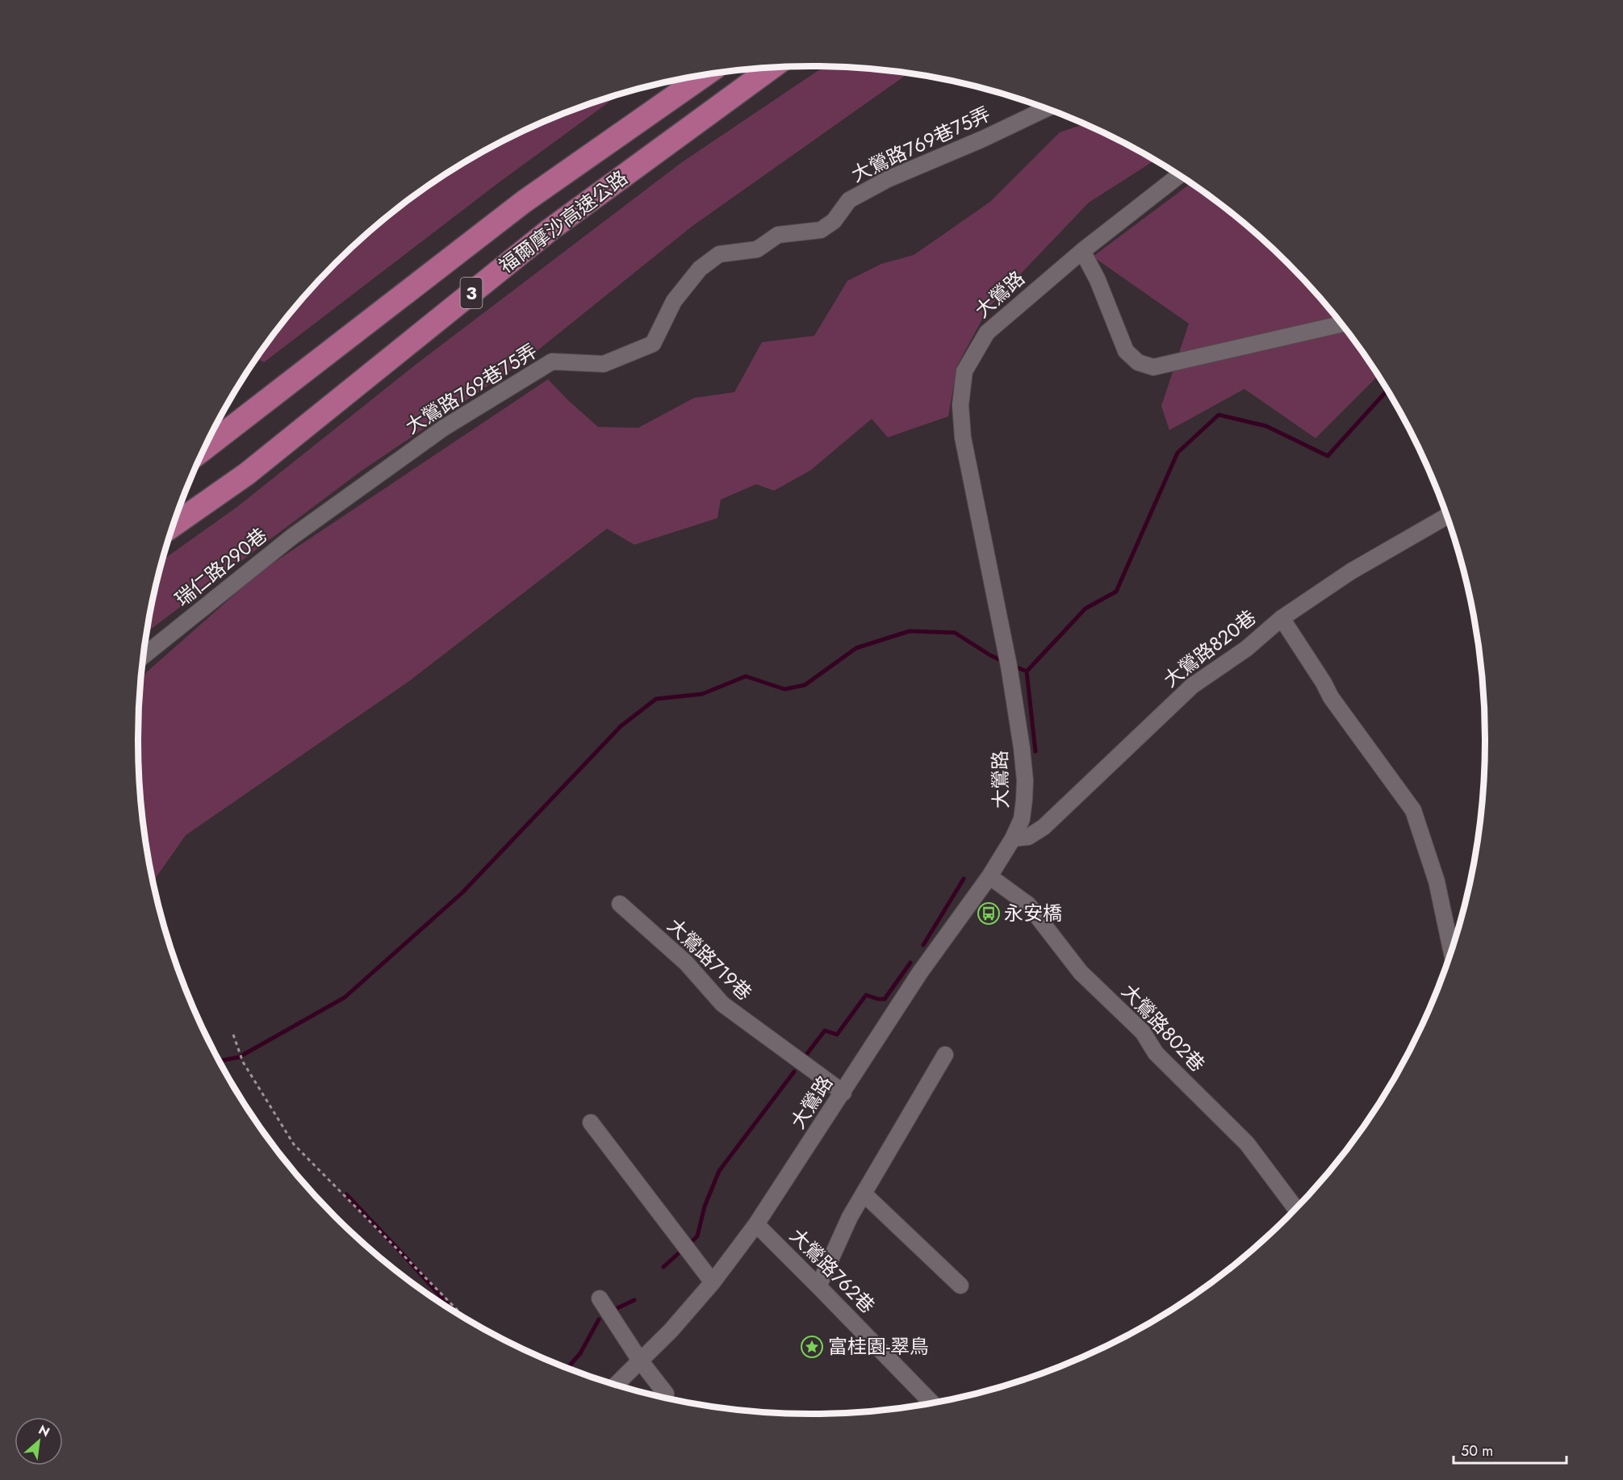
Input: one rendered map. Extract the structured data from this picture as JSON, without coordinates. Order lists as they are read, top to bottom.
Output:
{
  "streets": {
    "highway": ["福爾摩沙高速公路", "3"],
    "street": [
      "大鶯路769巷75弄",
      "大鶯路",
      "瑞仁路290巷",
      "大鶯路820巷",
      "大鶯路719巷",
      "大鶯路802巷",
      "大鶯路762巷"
    ]
  },
  "crossings": [
    ["大鶯路769巷75弄", "瑞仁路290巷"],
    ["大鶯路", "大鶯路820巷"],
    ["大鶯路", "大鶯路719巷"],
    ["大鶯路", "大鶯路802巷"],
    ["大鶯路", "大鶯路762巷"]
  ],
  "places": {
    "bus stop": ["永安橋"],
    "place": ["富桂園-翠鳥"]
  },
  "scale_bar": "50 m",
  "north": "top right"
}
